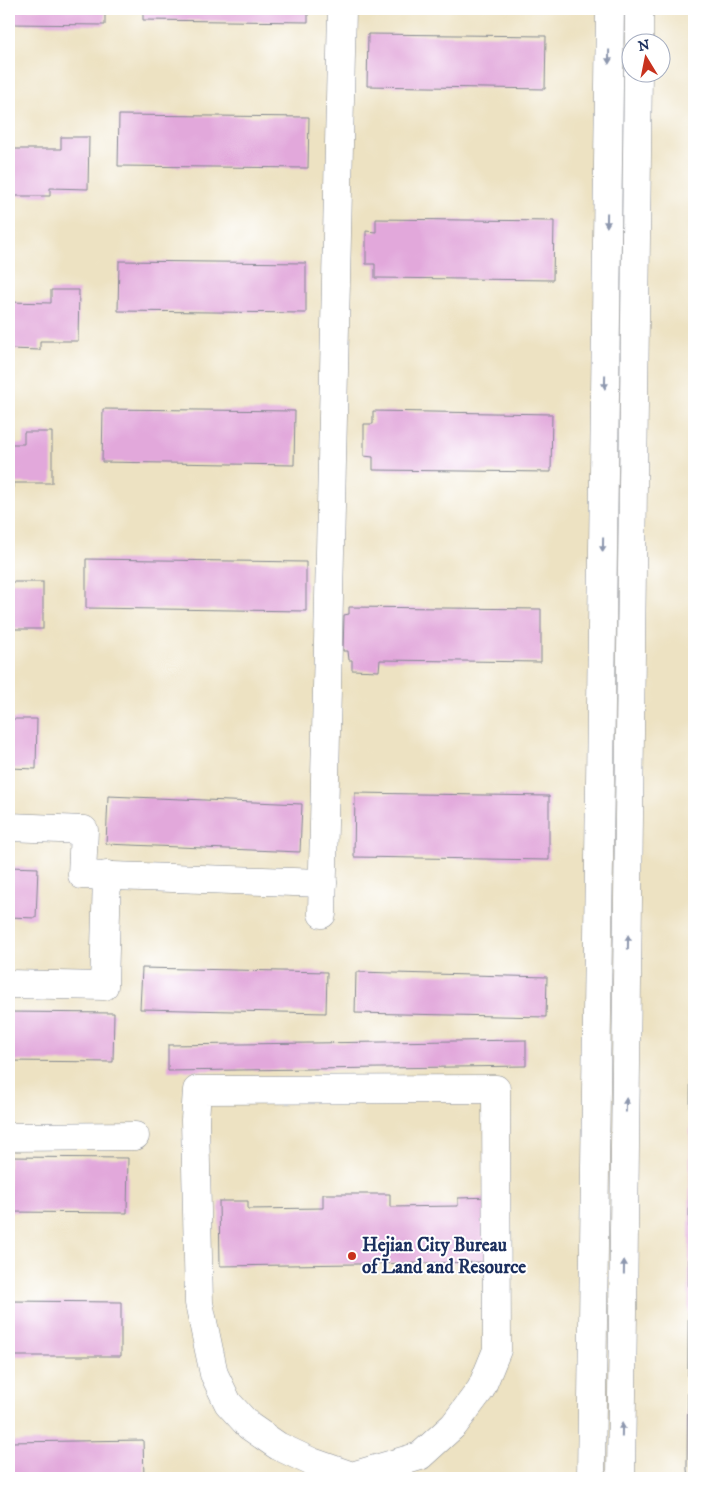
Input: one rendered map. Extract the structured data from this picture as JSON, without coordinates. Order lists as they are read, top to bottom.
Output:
{
  "places": ["Hejian City Bureau of Land and Resource"],
  "north": "top"
}
